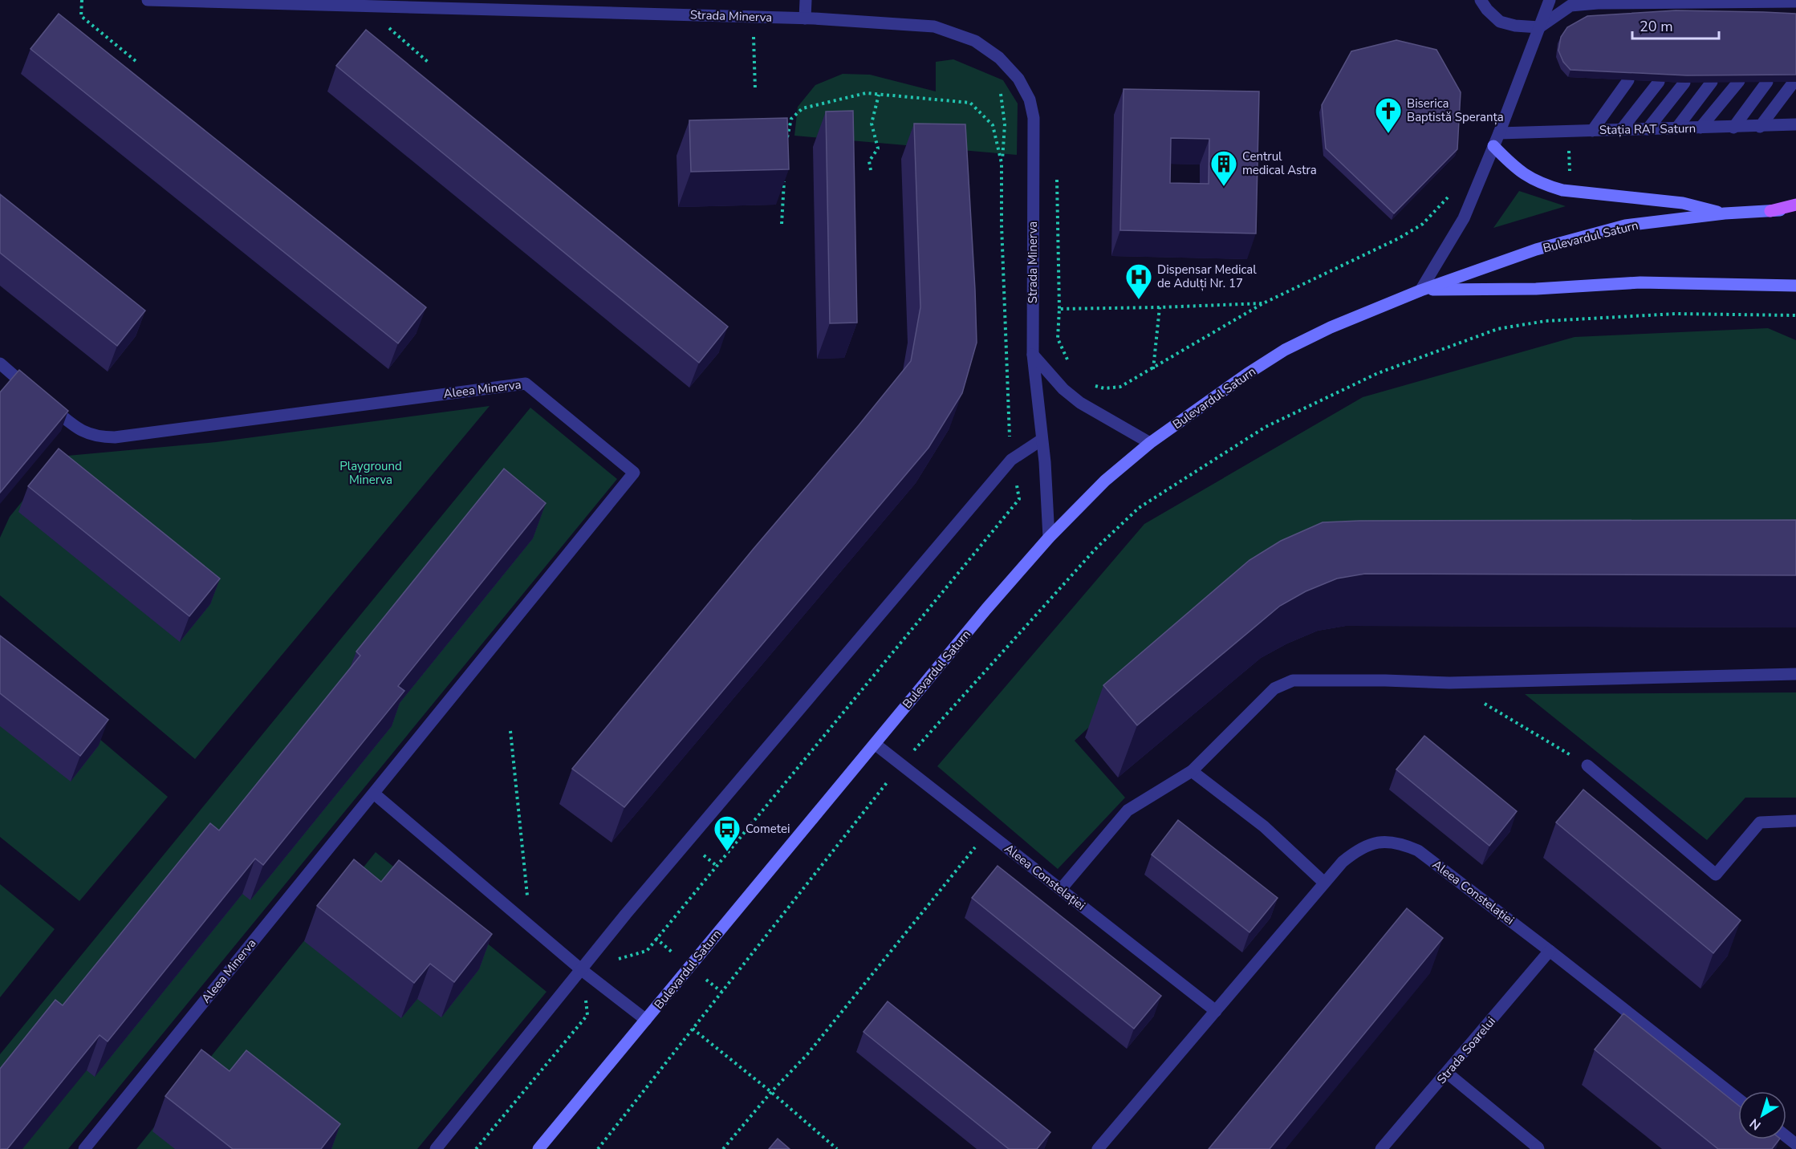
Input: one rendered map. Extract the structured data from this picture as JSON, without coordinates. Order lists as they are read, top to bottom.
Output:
{
  "streets": {
    "main road": ["Bulevardul Saturn"],
    "street": [
      "Strada Minerva",
      "Stația RAT Saturn",
      "Aleea Minerva",
      "Aleea Constelației",
      "Strada Soarelui"
    ]
  },
  "crossings": [
    ["Strada Minerva", "Bulevardul Saturn"],
    ["Bulevardul Saturn", "Aleea Constelației"],
    ["Aleea Constelației", "Strada Soarelui"]
  ],
  "parks": ["Playground Minerva"],
  "places": {
    "church": ["Biserica Baptistă Speranța"],
    "building": ["Centrul medical Astra"],
    "hospital": ["Dispensar Medical de Adulți Nr. 17"],
    "bus stop": ["Cometei"]
  },
  "scale_bar": "20 m",
  "north": "bottom left"
}
